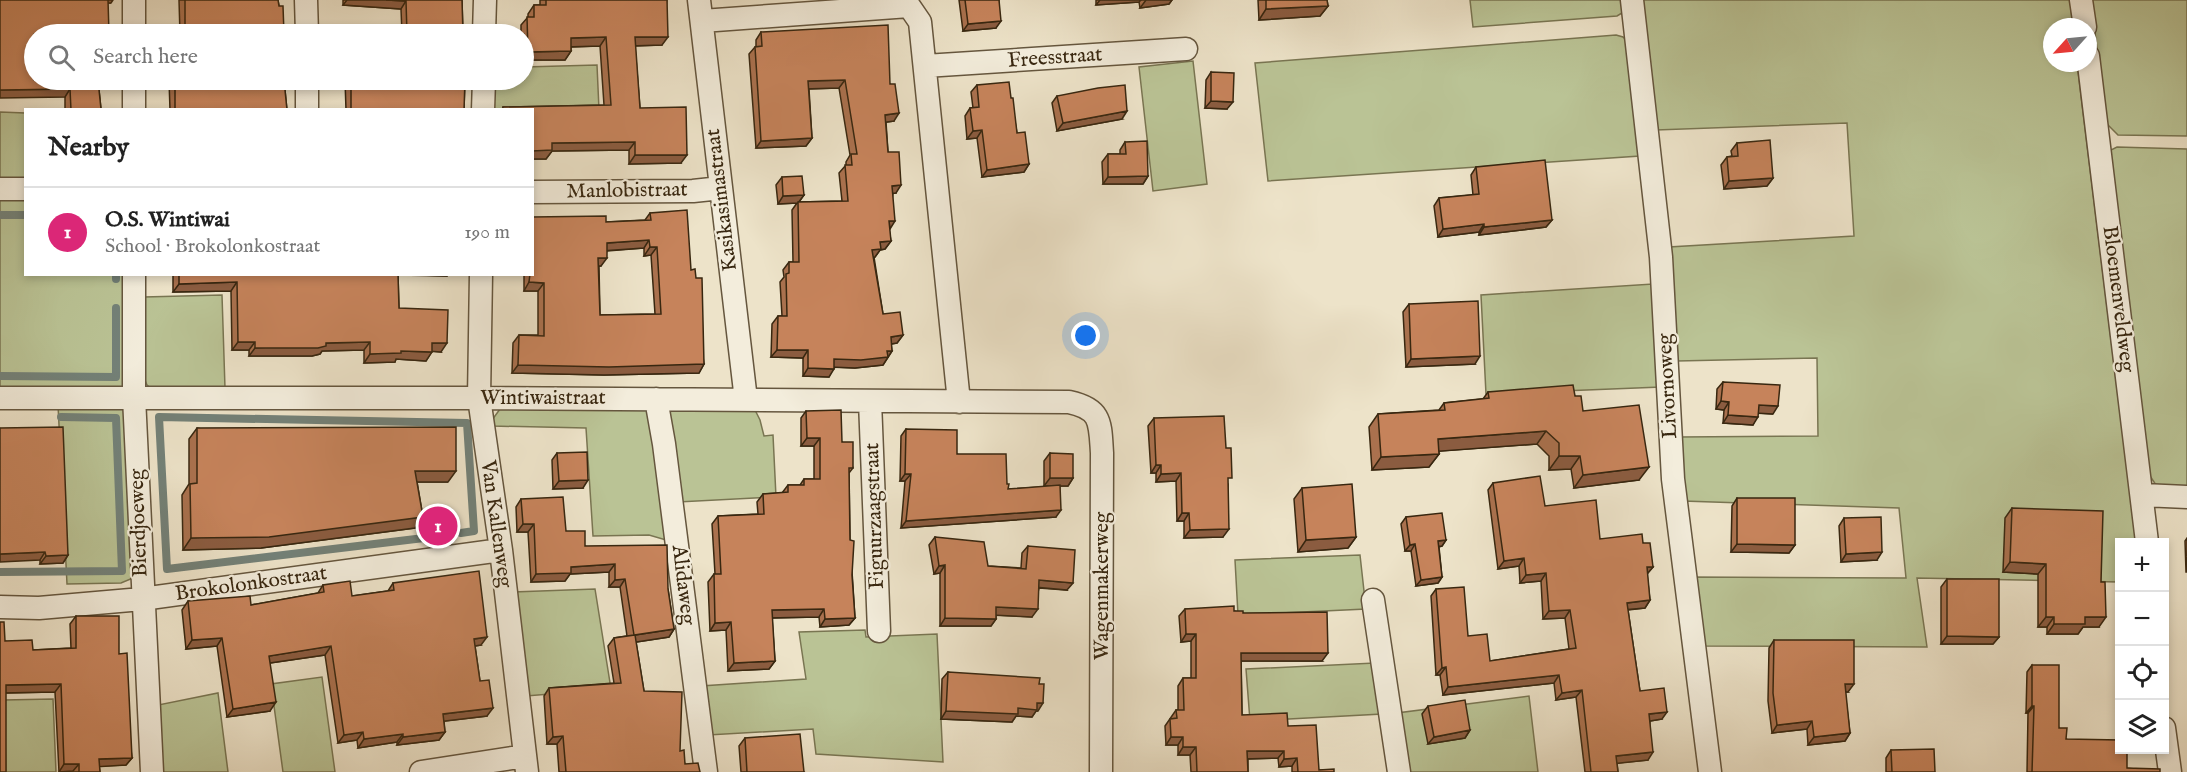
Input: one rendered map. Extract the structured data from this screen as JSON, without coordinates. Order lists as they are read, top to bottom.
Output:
{
  "streets": {
    "street": [
      "Freesstraat",
      "Manlobistraat",
      "Kasikasimastraat",
      "Bloemenveldweg",
      "Livornoweg",
      "Wintiwaistraat",
      "Figuurzaagstraat",
      "Bierdjoeweg",
      "Van Kallenweg",
      "Brokolonkostraat",
      "Alidaweg",
      "Wagenmakerweg"
    ]
  },
  "crossings": [
    ["Manlobistraat", "Kasikasimastraat"],
    ["Kasikasimastraat", "Wintiwaistraat"],
    ["Wintiwaistraat", "Figuurzaagstraat"],
    ["Wintiwaistraat", "Bierdjoeweg"],
    ["Wintiwaistraat", "Van Kallenweg"],
    ["Wintiwaistraat", "Alidaweg"],
    ["Wintiwaistraat", "Wagenmakerweg"],
    ["Bierdjoeweg", "Brokolonkostraat"],
    ["Van Kallenweg", "Brokolonkostraat"]
  ],
  "north": "bottom left",
  "page": {
    "search": "Search here",
    "heading": "Nearby",
    "list": [
      {
        "mark": "1",
        "name": "O.S. Wintiwai",
        "note": "School · Brokolonkostraat",
        "value": "190 m"
      }
    ],
    "pins": "1",
    "map_buttons": ["+", "−"]
  }
}
